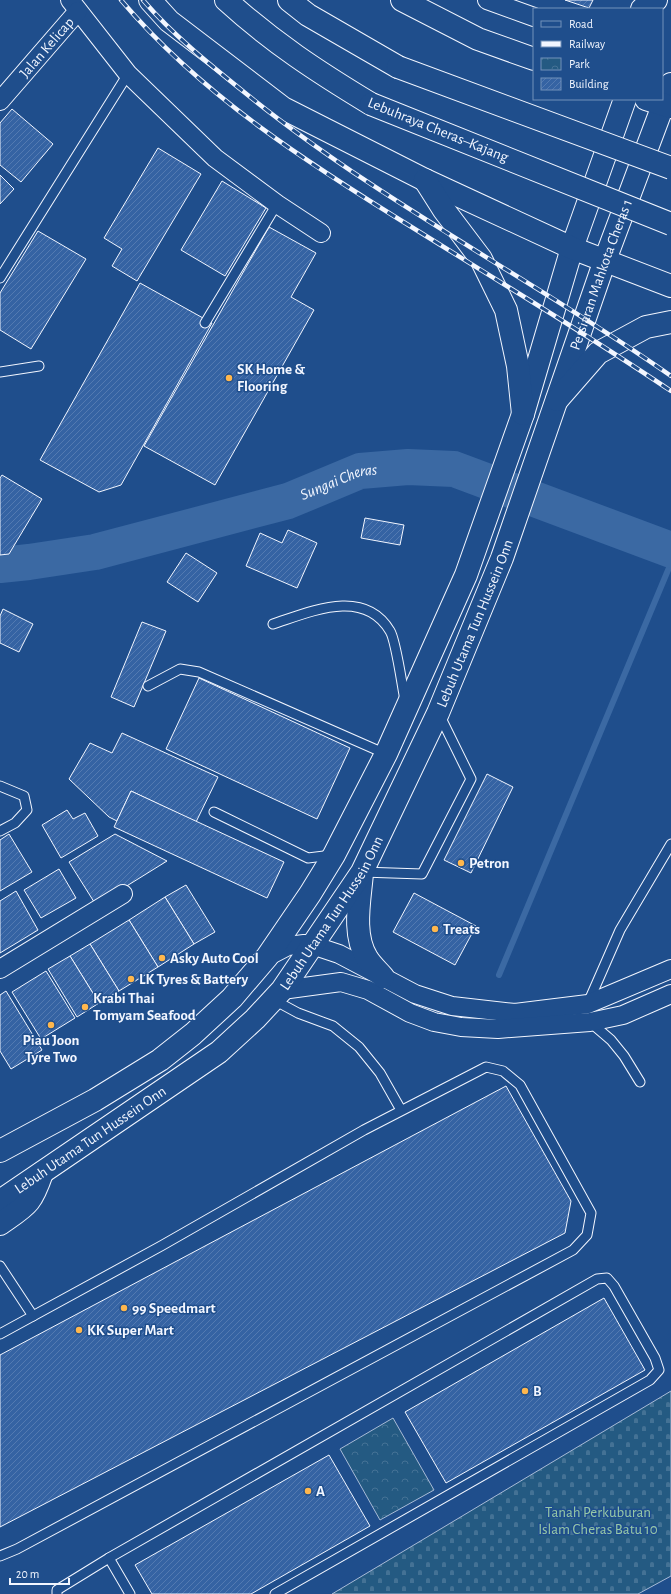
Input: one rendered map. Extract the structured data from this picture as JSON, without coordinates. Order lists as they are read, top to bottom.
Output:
{
  "streets": {
    "main road": ["Lebuhraya Cheras–Kajang", "Persiaran Mahkota Cheras 1", "Lebuh Utama Tun Hussein Onn"],
    "street": ["Jalan Kelicap"]
  },
  "crossings": [
    ["Persiaran Mahkota Cheras 1", "Lebuh Utama Tun Hussein Onn"]
  ],
  "water": ["Sungai Cheras"],
  "parks": ["Tanah Perkuburan Islam Cheras Batu 10"],
  "places": [
    "SK Home & Flooring",
    "Petron",
    "Treats",
    "Asky Auto Cool",
    "LK Tyres & Battery",
    "Krabi Thai Tomyam Seafood",
    "Piau Joon Tyre Two",
    "99 Speedmart",
    "KK Super Mart",
    "B",
    "A"
  ],
  "legend": [
    "Road",
    "Railway",
    "Park",
    "Building"
  ],
  "scale_bar": "20 m"
}
